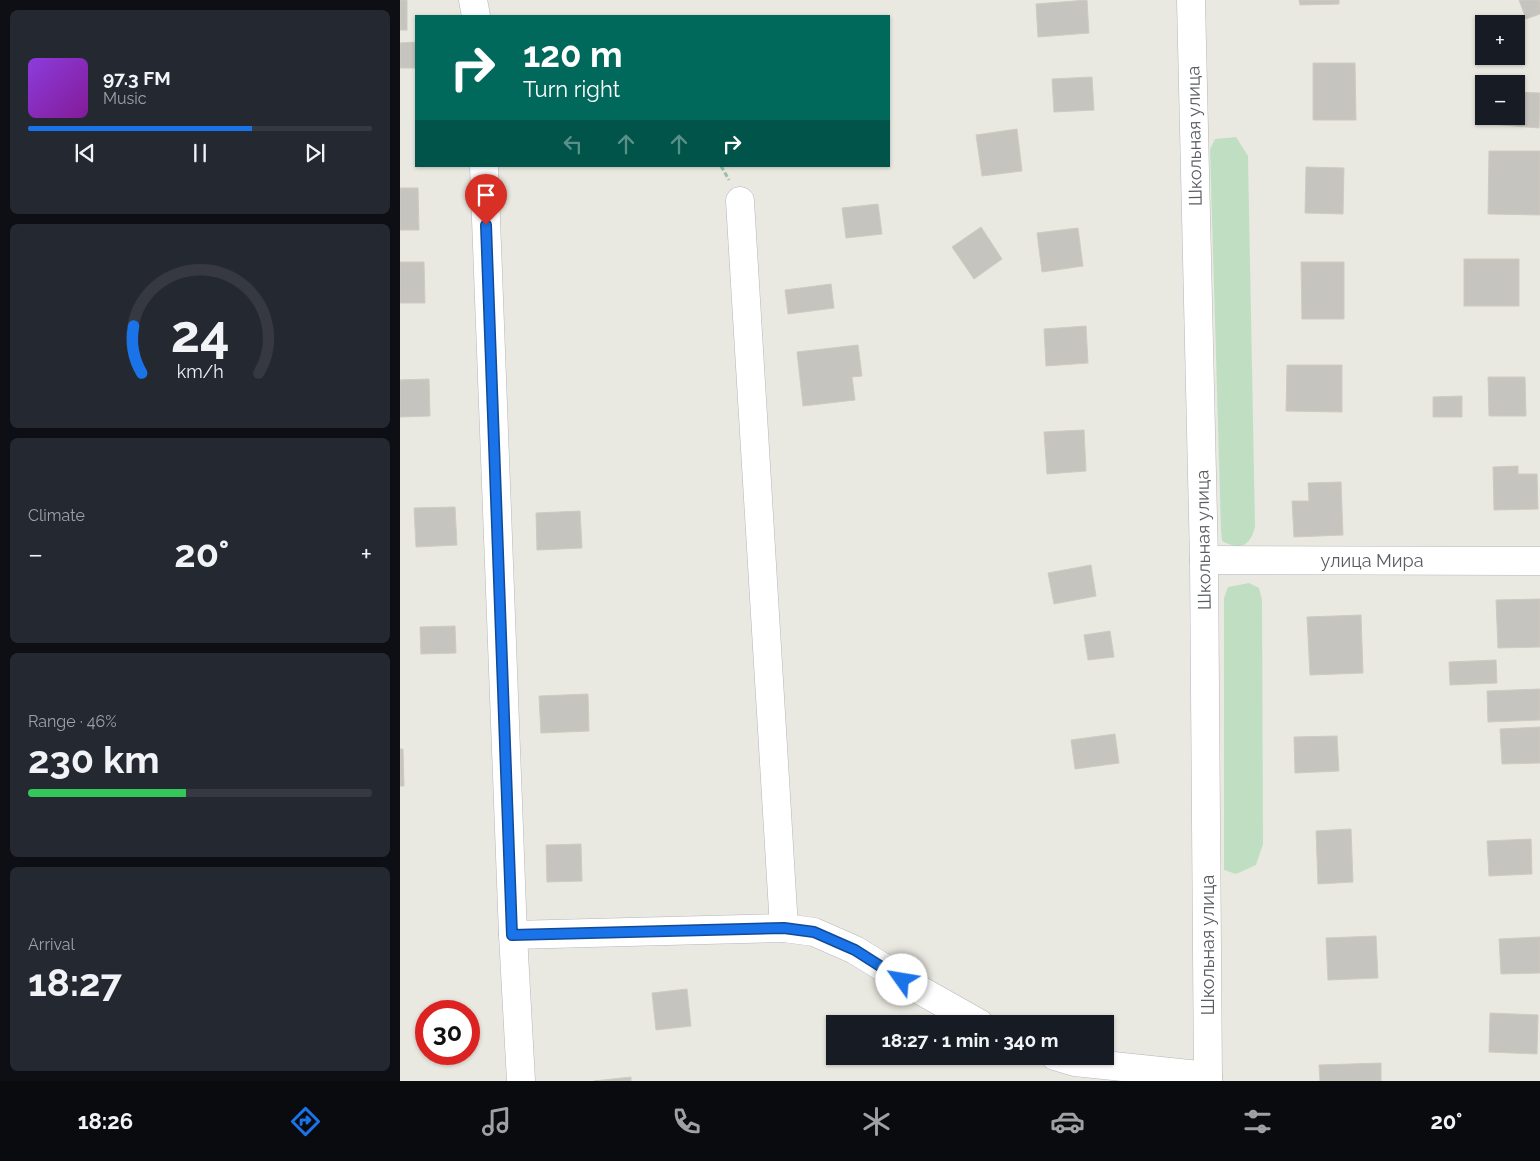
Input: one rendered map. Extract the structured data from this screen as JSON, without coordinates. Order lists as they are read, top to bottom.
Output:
{
  "streets": {
    "street": ["Школьная улица", "улица Мира"]
  },
  "crossings": [
    ["Школьная улица", "улица Мира"]
  ],
  "page": {
    "map_buttons": ["+", "−"],
    "turn": ["120 m", "Turn right"],
    "song": ["97.3 FM", "Music"],
    "tile": [
      "Climate",
      ["Range · 46%", "230 km"],
      ["Arrival", "18:27"]
    ],
    "heat": ["−", "20°", "+"],
    "limit": "30",
    "trip": "18:27 · 1 min · 340 m",
    "tabs": ["18:26", "20°"],
    "gauge": ["24", "km/h"]
  }
}
